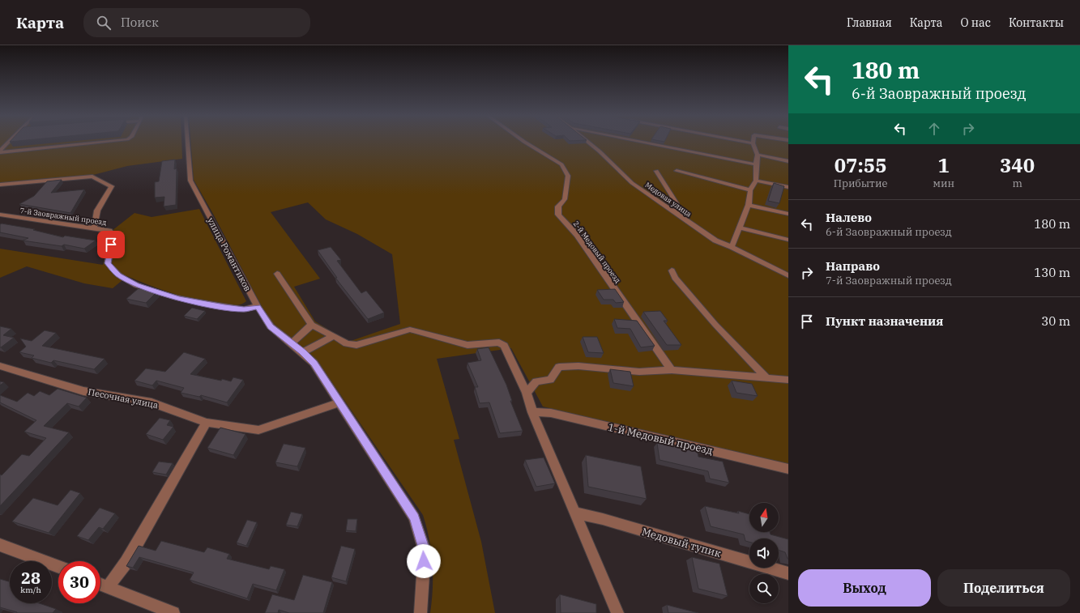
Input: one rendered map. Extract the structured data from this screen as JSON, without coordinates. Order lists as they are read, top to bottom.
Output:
{
  "streets": {
    "street": [
      "Медовая улица",
      "7-й Заовражный проезд",
      "2-й Медовый проезд",
      "улица Романтиков",
      "Песочная улица",
      "1-й Медовый проезд",
      "Медовый тупик"
    ]
  },
  "crossings": [
    ["7-й Заовражный проезд", "улица Романтиков"],
    ["улица Романтиков", "Песочная улица"]
  ],
  "north": "top",
  "page": {
    "header": "Карта",
    "search": "Поиск",
    "nav": [
      "Главная",
      "Карта",
      "О нас",
      "Контакты"
    ],
    "turn": ["180 m", "6-й Заовражный проезд"],
    "eta": [
      "07:55",
      "Прибытие",
      "1",
      "мин",
      "340",
      "m"
    ],
    "list": [
      {
        "name": "Налево",
        "note": "6-й Заовражный проезд",
        "value": "180 m"
      },
      {
        "name": "Направо",
        "note": "7-й Заовражный проезд",
        "value": "130 m"
      },
      {
        "name": "Пункт назначения",
        "value": "30 m"
      }
    ],
    "speed": "28 km/h",
    "limit": "30",
    "buttons": ["Выход", "Поделиться"]
  }
}
